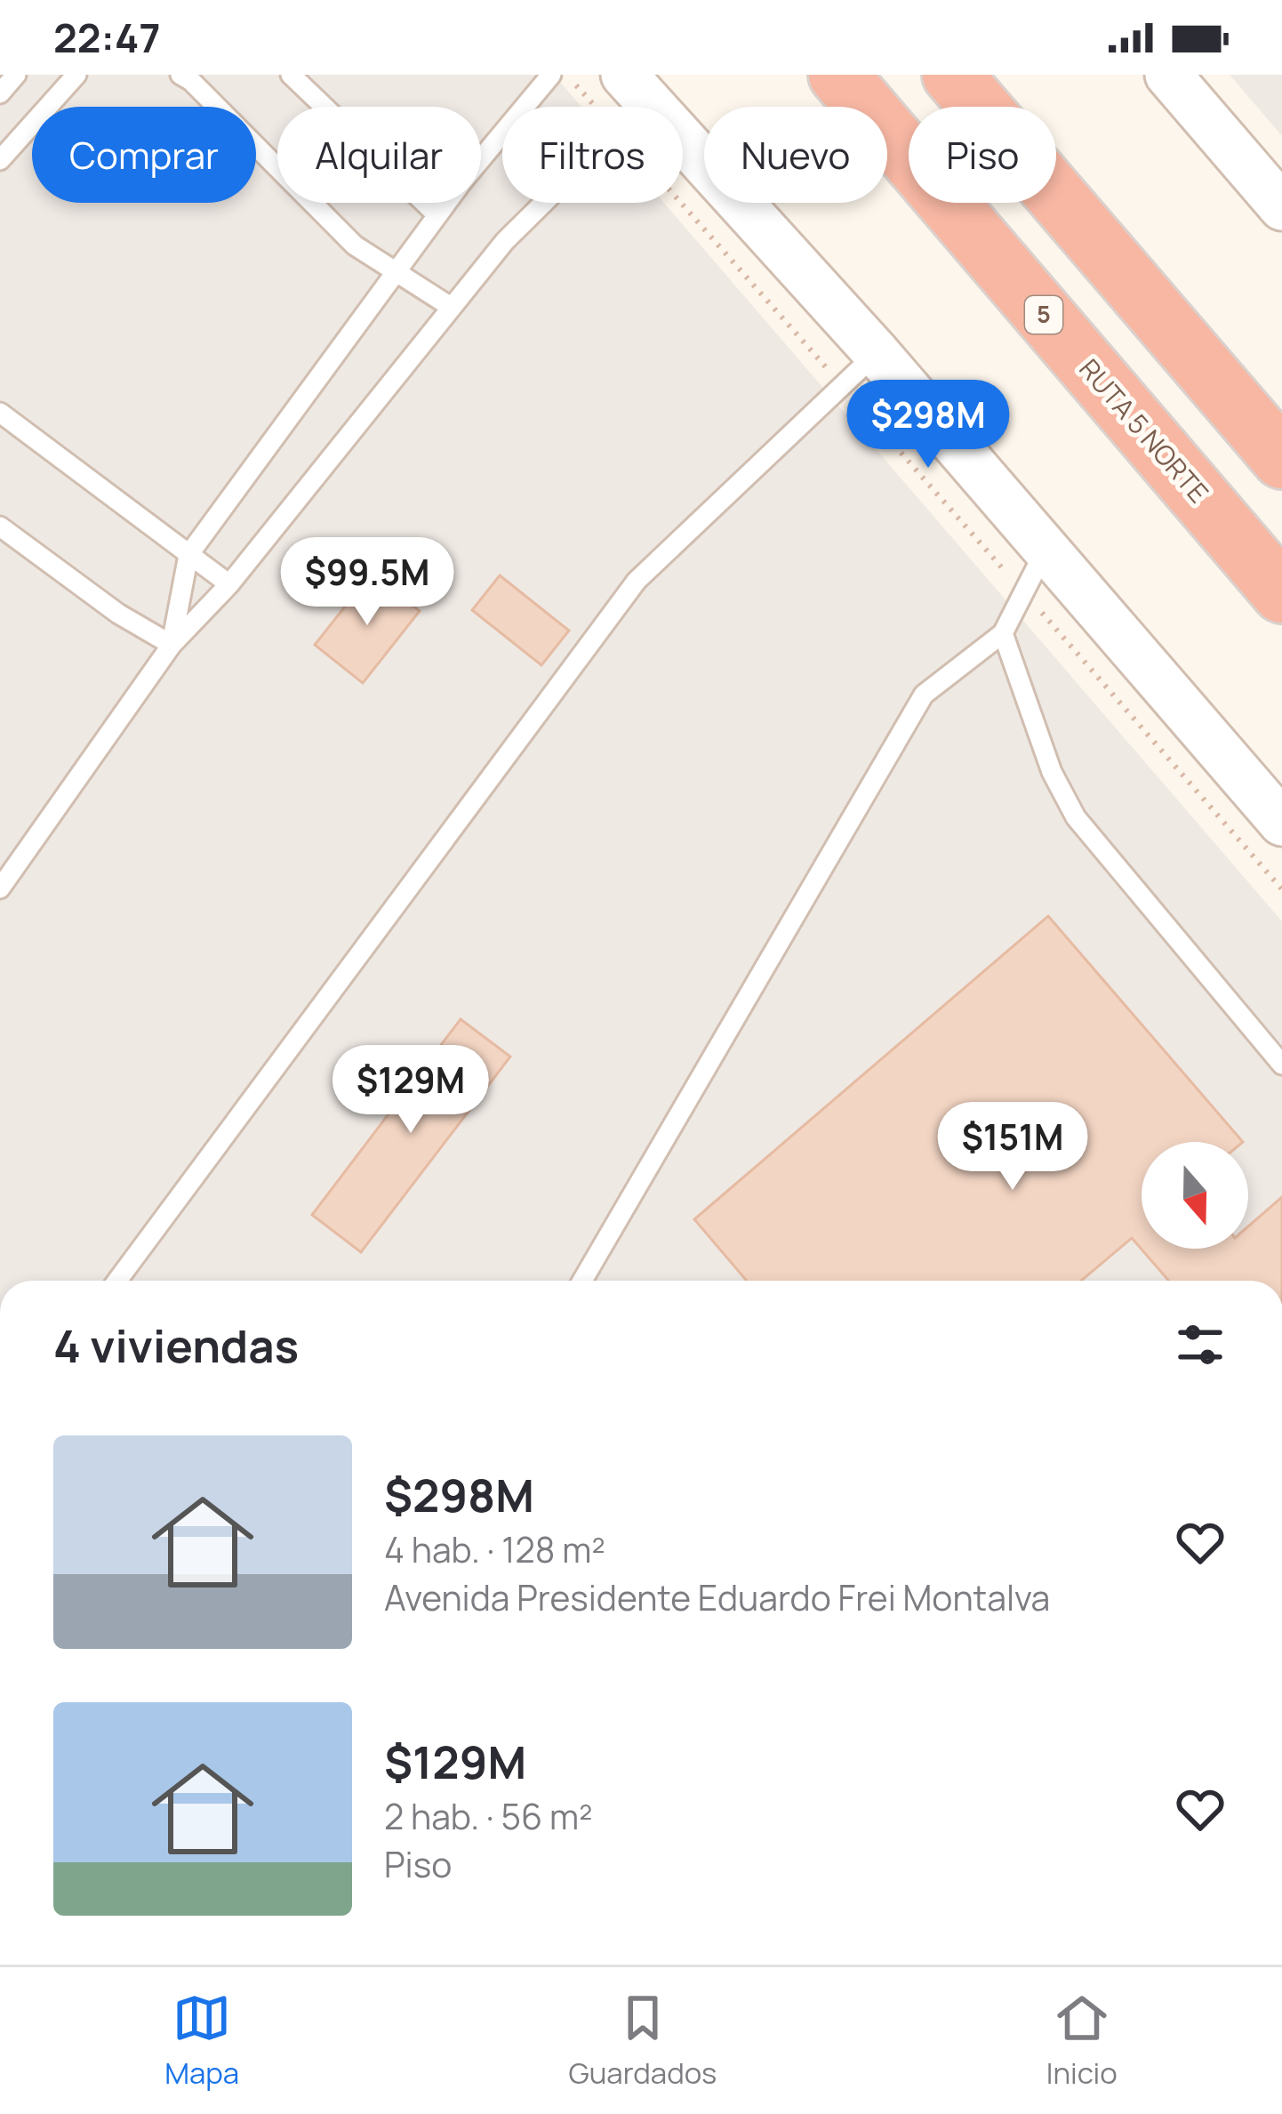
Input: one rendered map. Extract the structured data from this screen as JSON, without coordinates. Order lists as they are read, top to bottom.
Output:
{
  "streets": {
    "highway": ["5", "RUTA 5 NORTE"]
  },
  "north": "bottom",
  "page": {
    "status": "22:47",
    "chip": [
      "Comprar",
      "Alquilar",
      "Filtros",
      "Nuevo",
      "Piso"
    ],
    "price": [
      "$298M",
      "$99.5M",
      "$129M",
      "$151M"
    ],
    "heading": "4 viviendas",
    "list": [
      {
        "name": "$298M",
        "note": "4 hab. · 128 m² · Avenida Presidente Eduardo Frei Montalva"
      },
      {
        "name": "$129M",
        "note": "2 hab. · 56 m² · Piso"
      }
    ],
    "tabs": ["Mapa", "Guardados", "Inicio"]
  }
}
